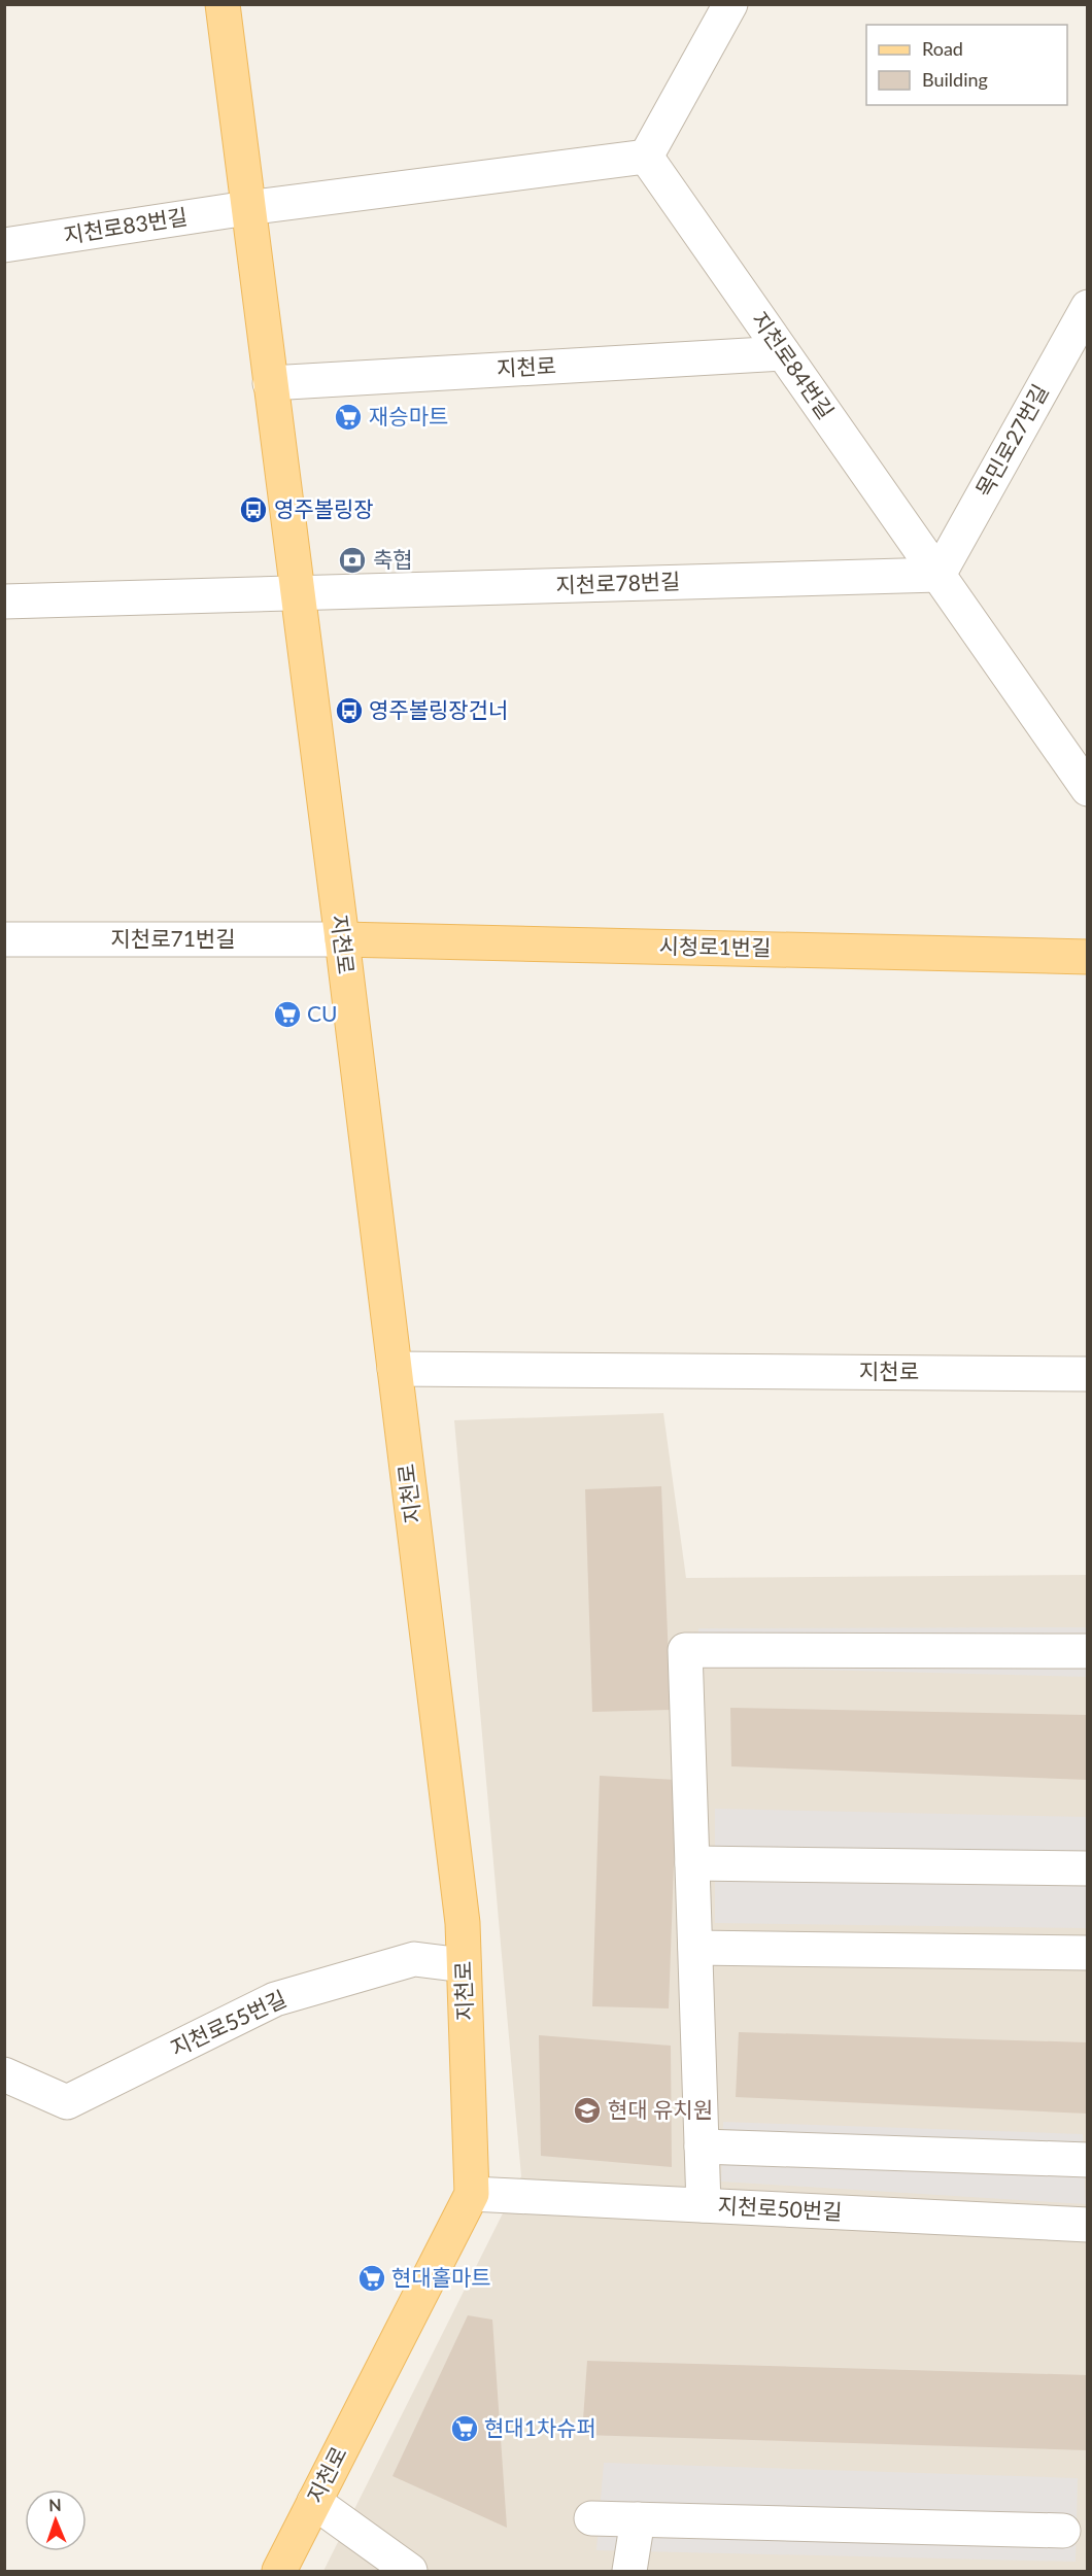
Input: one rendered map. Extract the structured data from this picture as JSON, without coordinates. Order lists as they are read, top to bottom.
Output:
{
  "streets": {
    "main road": ["지천로", "시청로1번길"],
    "street": [
      "지천로83번길",
      "지천로84번길",
      "목민로27번길",
      "지천로78번길",
      "지천로71번길",
      "지천로55번길",
      "지천로50번길"
    ]
  },
  "crossings": [
    ["지천로83번길", "지천로"],
    ["지천로84번길", "지천로"],
    ["지천로84번길", "목민로27번길"],
    ["지천로84번길", "지천로78번길"],
    ["지천로", "지천로78번길"],
    ["지천로", "지천로71번길"],
    ["지천로", "시청로1번길"],
    ["지천로", "지천로55번길"],
    ["지천로", "지천로50번길"],
    ["목민로27번길", "지천로78번길"],
    ["지천로71번길", "시청로1번길"]
  ],
  "places": {
    "supermarket": [
      "재승마트",
      "CU",
      "현대홀마트",
      "현대1차슈퍼"
    ],
    "bus stop": ["영주볼링장", "영주볼링장건너"],
    "bank": ["축협"],
    "school or university": ["현대 유치원"]
  },
  "legend": ["Road", "Building"],
  "north": "top"
}
